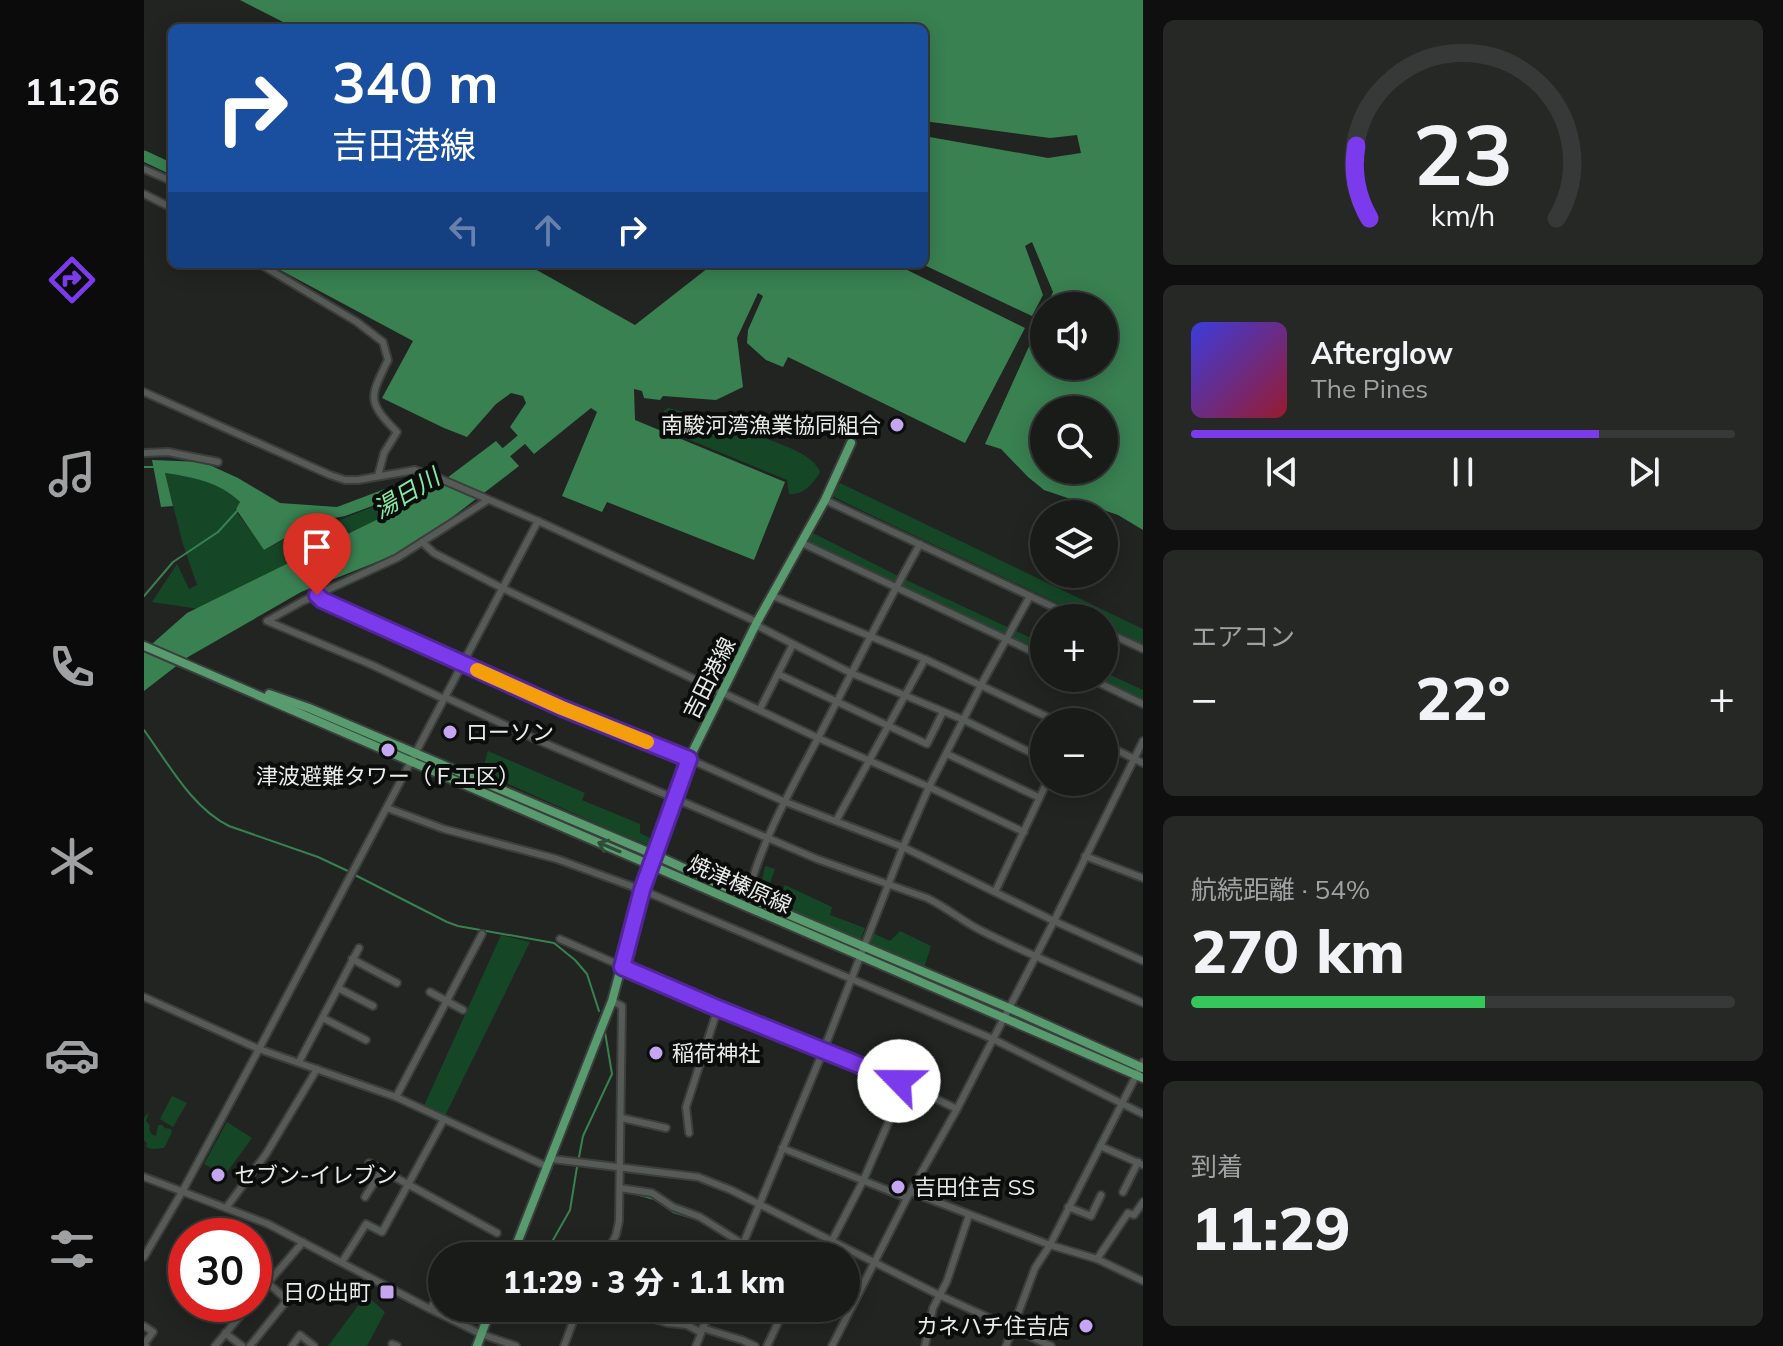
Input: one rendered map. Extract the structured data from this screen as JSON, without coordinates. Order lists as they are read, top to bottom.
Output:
{
  "streets": {
    "main road": ["吉田港線", "焼津榛原線"]
  },
  "crossings": [
    ["吉田港線", "焼津榛原線"]
  ],
  "water": ["湯日川"],
  "places": {
    "other": [
      "南駿河湾漁業協同組合",
      "ローソン",
      "津波避難タワー（Ｆ工区）",
      "稲荷神社",
      "セブン-イレブン",
      "吉田住吉 SS",
      "カネハチ住吉店"
    ],
    "transit": ["日の出町"]
  },
  "page": {
    "tabs": "11:26",
    "turn": ["340 m", "吉田港線"],
    "map_buttons": ["+", "−"],
    "song": ["Afterglow", "The Pines"],
    "tile": [
      "エアコン",
      ["航続距離 · 54%", "270 km"],
      ["到着", "11:29"]
    ],
    "heat": ["−", "22°", "+"],
    "limit": "30",
    "trip": "11:29 · 3 分 · 1.1 km",
    "gauge": ["23", "km/h"]
  }
}
